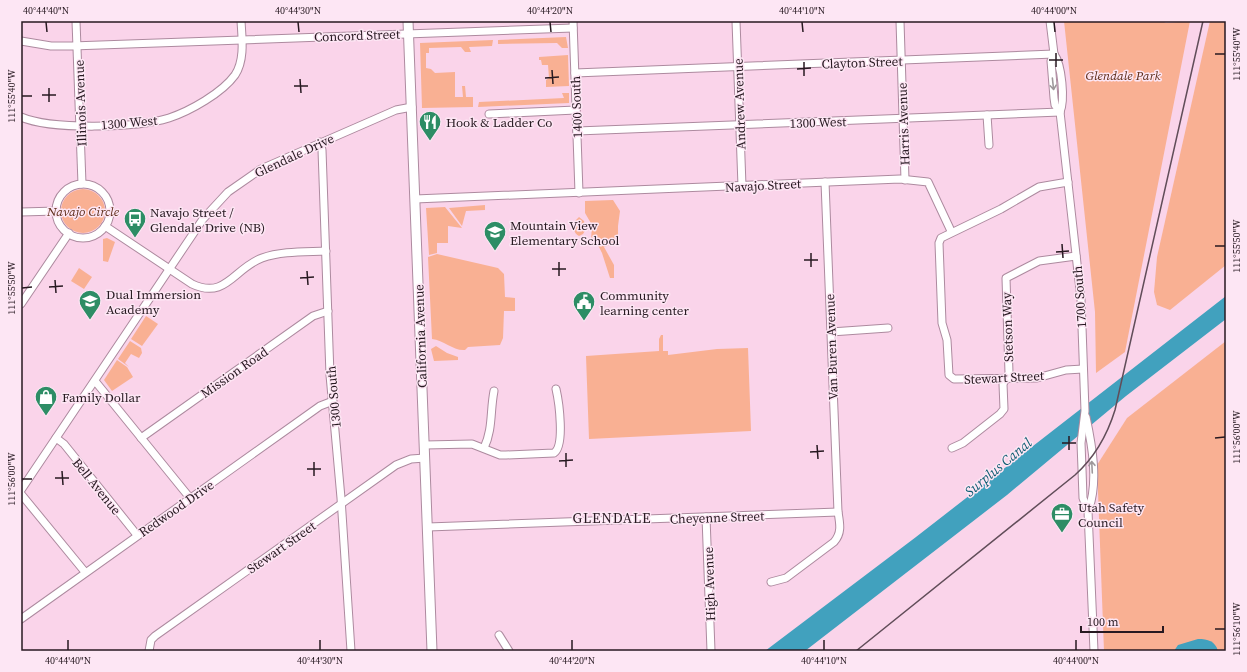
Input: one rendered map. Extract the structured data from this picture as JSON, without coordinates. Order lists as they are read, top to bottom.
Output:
{
  "streets": {
    "main road": ["California Avenue"],
    "street": [
      "Concord Street",
      "Clayton Street",
      "Illinois Avenue",
      "Andrew Avenue",
      "1400 South",
      "1300 West",
      "Harris Avenue",
      "Glendale Drive",
      "Navajo Street",
      "1700 South",
      "Stetson Way",
      "Van Buren Avenue",
      "Mission Road",
      "Stewart Street",
      "1300 South",
      "Bell Avenue",
      "Redwood Drive",
      "Cheyenne Street",
      "High Avenue"
    ]
  },
  "crossings": [
    ["Concord Street", "Illinois Avenue"],
    ["Concord Street", "1400 South"],
    ["Concord Street", "1300 West"],
    ["Concord Street", "California Avenue"],
    ["Clayton Street", "Andrew Avenue"],
    ["Clayton Street", "1400 South"],
    ["Clayton Street", "Harris Avenue"],
    ["Clayton Street", "1700 South"],
    ["Illinois Avenue", "1300 West"],
    ["Andrew Avenue", "1300 West"],
    ["Andrew Avenue", "Navajo Street"],
    ["1400 South", "1300 West"],
    ["1400 South", "Navajo Street"],
    ["1300 West", "Harris Avenue"],
    ["1300 West", "1700 South"],
    ["Harris Avenue", "Navajo Street"],
    ["Glendale Drive", "California Avenue"],
    ["Glendale Drive", "1300 South"],
    ["Glendale Drive", "Bell Avenue"],
    ["Navajo Street", "California Avenue"],
    ["Navajo Street", "Van Buren Avenue"],
    ["Navajo Street", "Stewart Street"],
    ["1700 South", "Stetson Way"],
    ["1700 South", "Stewart Street"],
    ["Stetson Way", "Stewart Street"],
    ["California Avenue", "Stewart Street"],
    ["California Avenue", "Cheyenne Street"],
    ["Van Buren Avenue", "Cheyenne Street"],
    ["Mission Road", "1300 South"],
    ["Stewart Street", "1300 South"],
    ["1300 South", "Redwood Drive"],
    ["Bell Avenue", "Redwood Drive"],
    ["Cheyenne Street", "High Avenue"]
  ],
  "districts": ["GLENDALE"],
  "water": ["Surplus Canal"],
  "parks": ["Glendale Park", "Navajo Circle"],
  "places": {
    "restaurant": ["Hook & Ladder Co"],
    "bus stop": ["Navajo Street / Glendale Drive (NB)"],
    "school or university": ["Mountain View Elementary School", "Dual Immersion Academy"],
    "public building": ["Community learning center"],
    "shop": ["Family Dollar"],
    "office": ["Utah Safety Council"]
  },
  "scale_bar": "100 m",
  "coordinates": [
    "40°44'40\"N",
    "40°44'30\"N",
    "40°44'20\"N",
    "40°44'10\"N",
    "40°44'00\"N",
    "111°55'40\"W",
    "111°55'50\"W",
    "111°56'00\"W",
    "111°56'10\"W"
  ]
}
